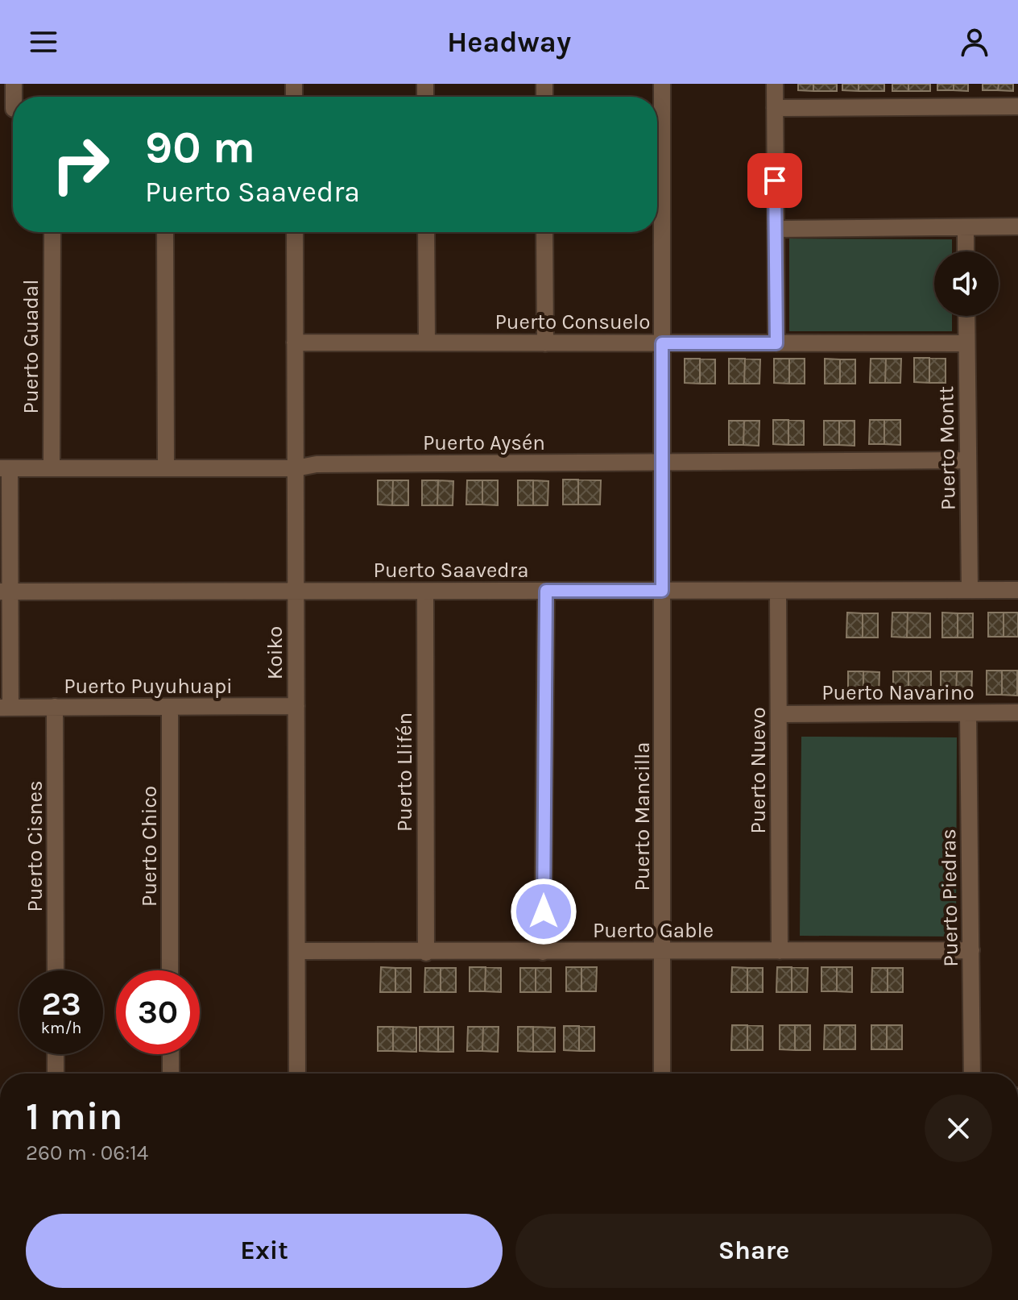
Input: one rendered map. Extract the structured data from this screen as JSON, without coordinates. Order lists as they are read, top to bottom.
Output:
{
  "streets": {
    "street": [
      "Puerto Consuelo",
      "Puerto Guadal",
      "Puerto Aysén",
      "Puerto Montt",
      "Puerto Saavedra",
      "Koiko",
      "Puerto Puyuhuapi",
      "Puerto Navarino",
      "Puerto Nuevo",
      "Puerto Llifén",
      "Puerto Mancilla",
      "Puerto Cisnes",
      "Puerto Chico",
      "Puerto Piedras",
      "Puerto Gable"
    ]
  },
  "crossings": [
    ["Puerto Consuelo", "Puerto Montt"],
    ["Puerto Consuelo", "Koiko"],
    ["Puerto Consuelo", "Puerto Mancilla"],
    ["Puerto Guadal", "Puerto Aysén"],
    ["Puerto Aysén", "Puerto Montt"],
    ["Puerto Aysén", "Koiko"],
    ["Puerto Aysén", "Puerto Mancilla"],
    ["Puerto Montt", "Puerto Saavedra"],
    ["Puerto Saavedra", "Koiko"],
    ["Puerto Saavedra", "Puerto Nuevo"],
    ["Puerto Saavedra", "Puerto Llifén"],
    ["Puerto Saavedra", "Puerto Mancilla"],
    ["Koiko", "Puerto Puyuhuapi"],
    ["Koiko", "Puerto Gable"],
    ["Puerto Puyuhuapi", "Puerto Cisnes"],
    ["Puerto Puyuhuapi", "Puerto Chico"],
    ["Puerto Navarino", "Puerto Nuevo"],
    ["Puerto Navarino", "Puerto Piedras"],
    ["Puerto Nuevo", "Puerto Gable"],
    ["Puerto Llifén", "Puerto Gable"],
    ["Puerto Mancilla", "Puerto Gable"],
    ["Puerto Piedras", "Puerto Gable"]
  ],
  "page": {
    "header": "Headway",
    "turn": ["90 m", "Puerto Saavedra"],
    "speed": "23 km/h",
    "limit": "30",
    "heading": ["1 min", "260 m · 06:14"],
    "buttons": ["Exit", "Share"]
  }
}
